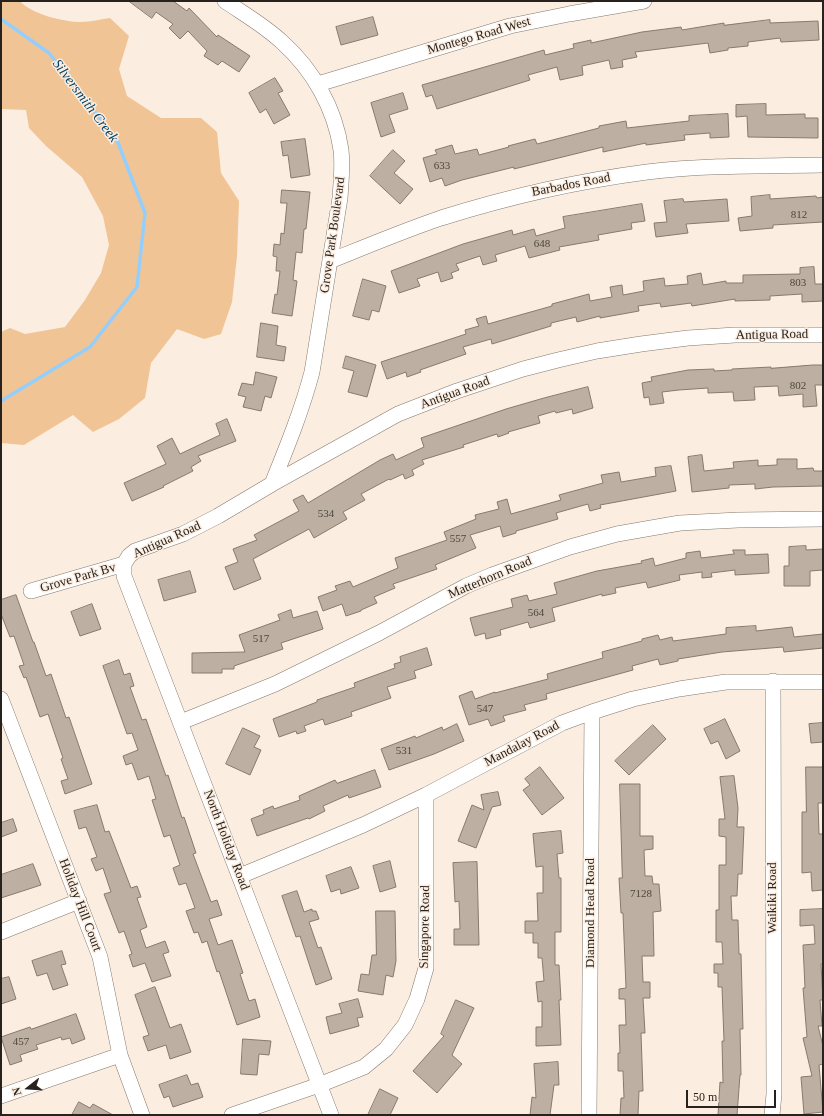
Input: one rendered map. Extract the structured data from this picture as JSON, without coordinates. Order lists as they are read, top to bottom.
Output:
{
  "streets": {
    "street": [
      "Montego Road West",
      "Barbados Road",
      "Grove Park Boulevard",
      "Antigua Road",
      "Grove Park Bv",
      "Matterhorn Road",
      "Mandalay Road",
      "North Holiday Road",
      "Waikiki Road",
      "Holiday Hill Court",
      "Diamond Head Road",
      "Singapore Road"
    ]
  },
  "crossings": [
    ["Montego Road West", "Grove Park Boulevard"],
    ["Barbados Road", "Grove Park Boulevard"],
    ["Grove Park Boulevard", "Antigua Road"],
    ["Antigua Road", "Grove Park Bv"],
    ["Antigua Road", "North Holiday Road"],
    ["Grove Park Bv", "North Holiday Road"],
    ["Matterhorn Road", "North Holiday Road"],
    ["Mandalay Road", "North Holiday Road"],
    ["Mandalay Road", "Waikiki Road"],
    ["Mandalay Road", "Diamond Head Road"],
    ["Mandalay Road", "Singapore Road"],
    ["North Holiday Road", "Singapore Road"]
  ],
  "water": ["Silversmith Creek"],
  "house_numbers": [
    "633",
    "812",
    "648",
    "803",
    "802",
    "534",
    "557",
    "564",
    "517",
    "547",
    "531",
    "7128",
    "457"
  ],
  "scale_bar": "50 m",
  "north": "left"
}
